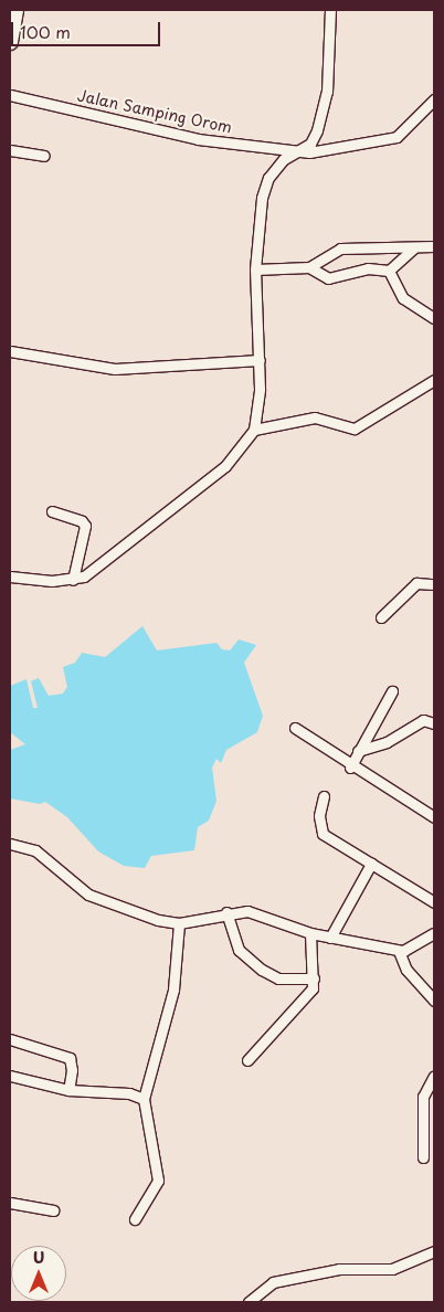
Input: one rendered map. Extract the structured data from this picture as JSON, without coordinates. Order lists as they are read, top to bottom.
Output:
{
  "streets": {
    "street": ["Jalan Samping Orom"]
  },
  "scale_bar": "100 m",
  "north": "top"
}
